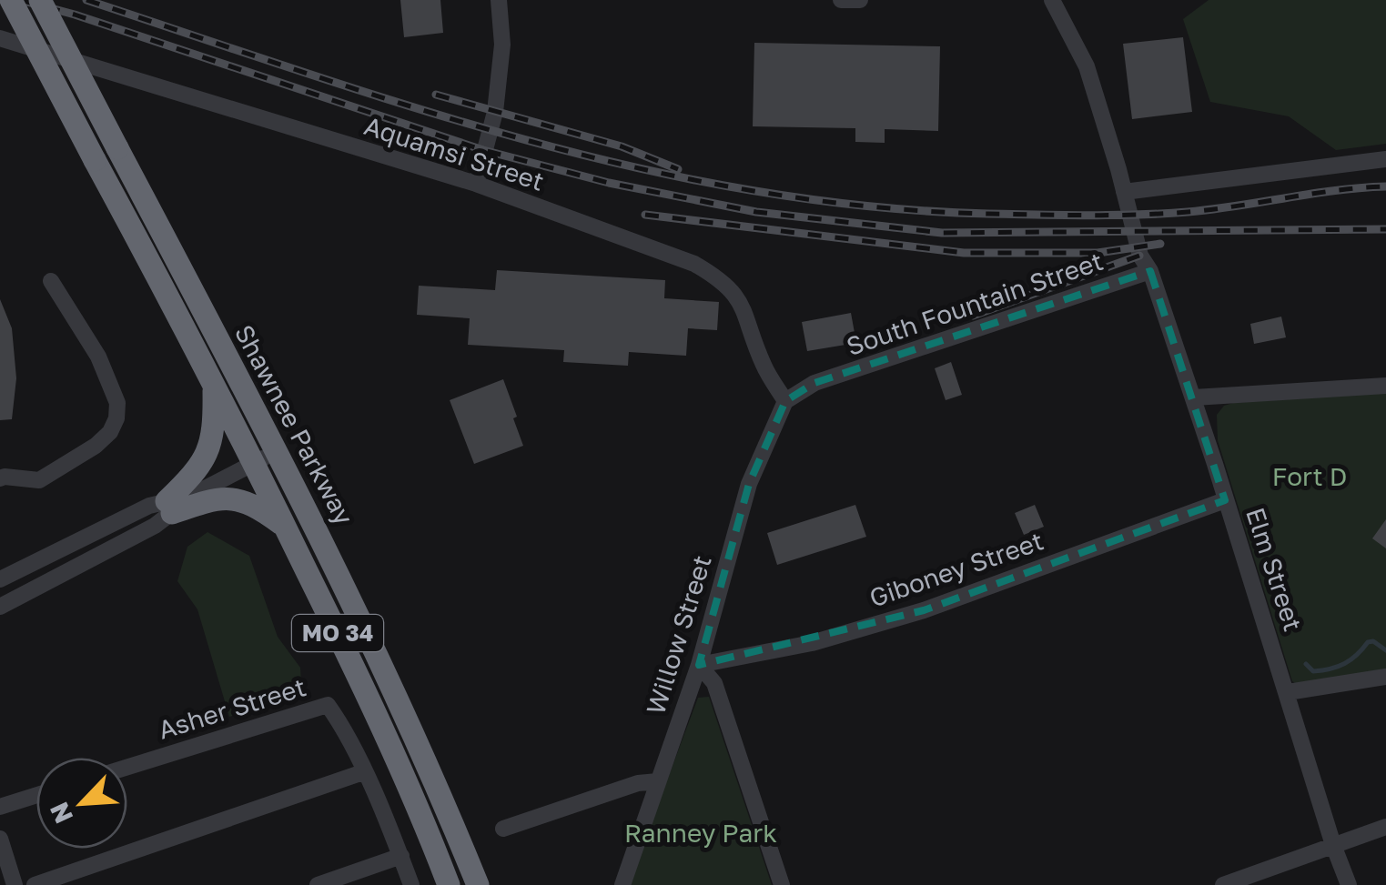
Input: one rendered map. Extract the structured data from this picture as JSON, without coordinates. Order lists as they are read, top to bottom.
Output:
{
  "streets": {
    "highway": ["Shawnee Parkway", "MO 34"],
    "street": [
      "Aquamsi Street",
      "South Fountain Street",
      "Giboney Street",
      "Elm Street",
      "Willow Street",
      "Asher Street"
    ]
  },
  "crossings": [
    ["Aquamsi Street", "South Fountain Street"],
    ["Aquamsi Street", "Willow Street"],
    ["South Fountain Street", "Elm Street"],
    ["South Fountain Street", "Willow Street"],
    ["Giboney Street", "Elm Street"],
    ["Giboney Street", "Willow Street"]
  ],
  "parks": ["Fort D", "Ranney Park"],
  "north": "bottom left"
}
